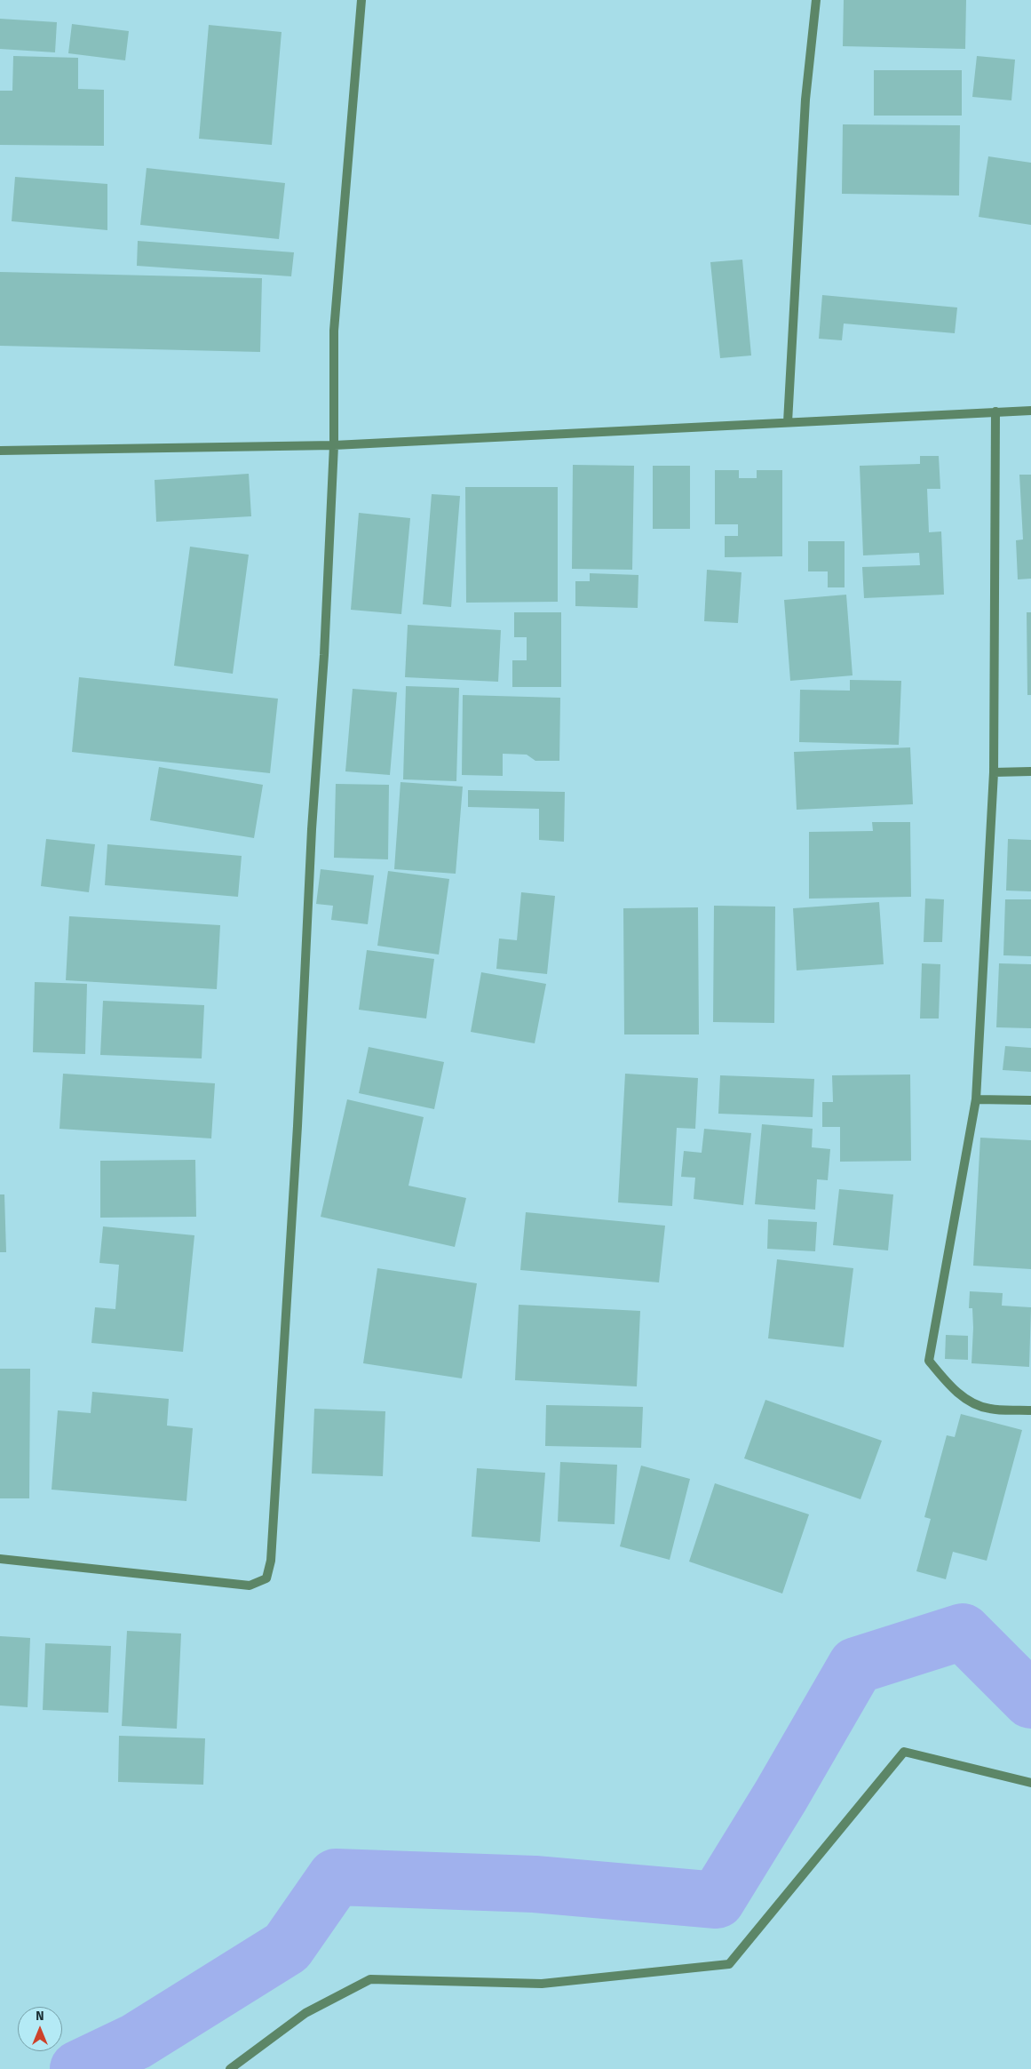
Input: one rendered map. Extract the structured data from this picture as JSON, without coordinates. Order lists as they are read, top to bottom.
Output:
{
  "north": "top"
}
